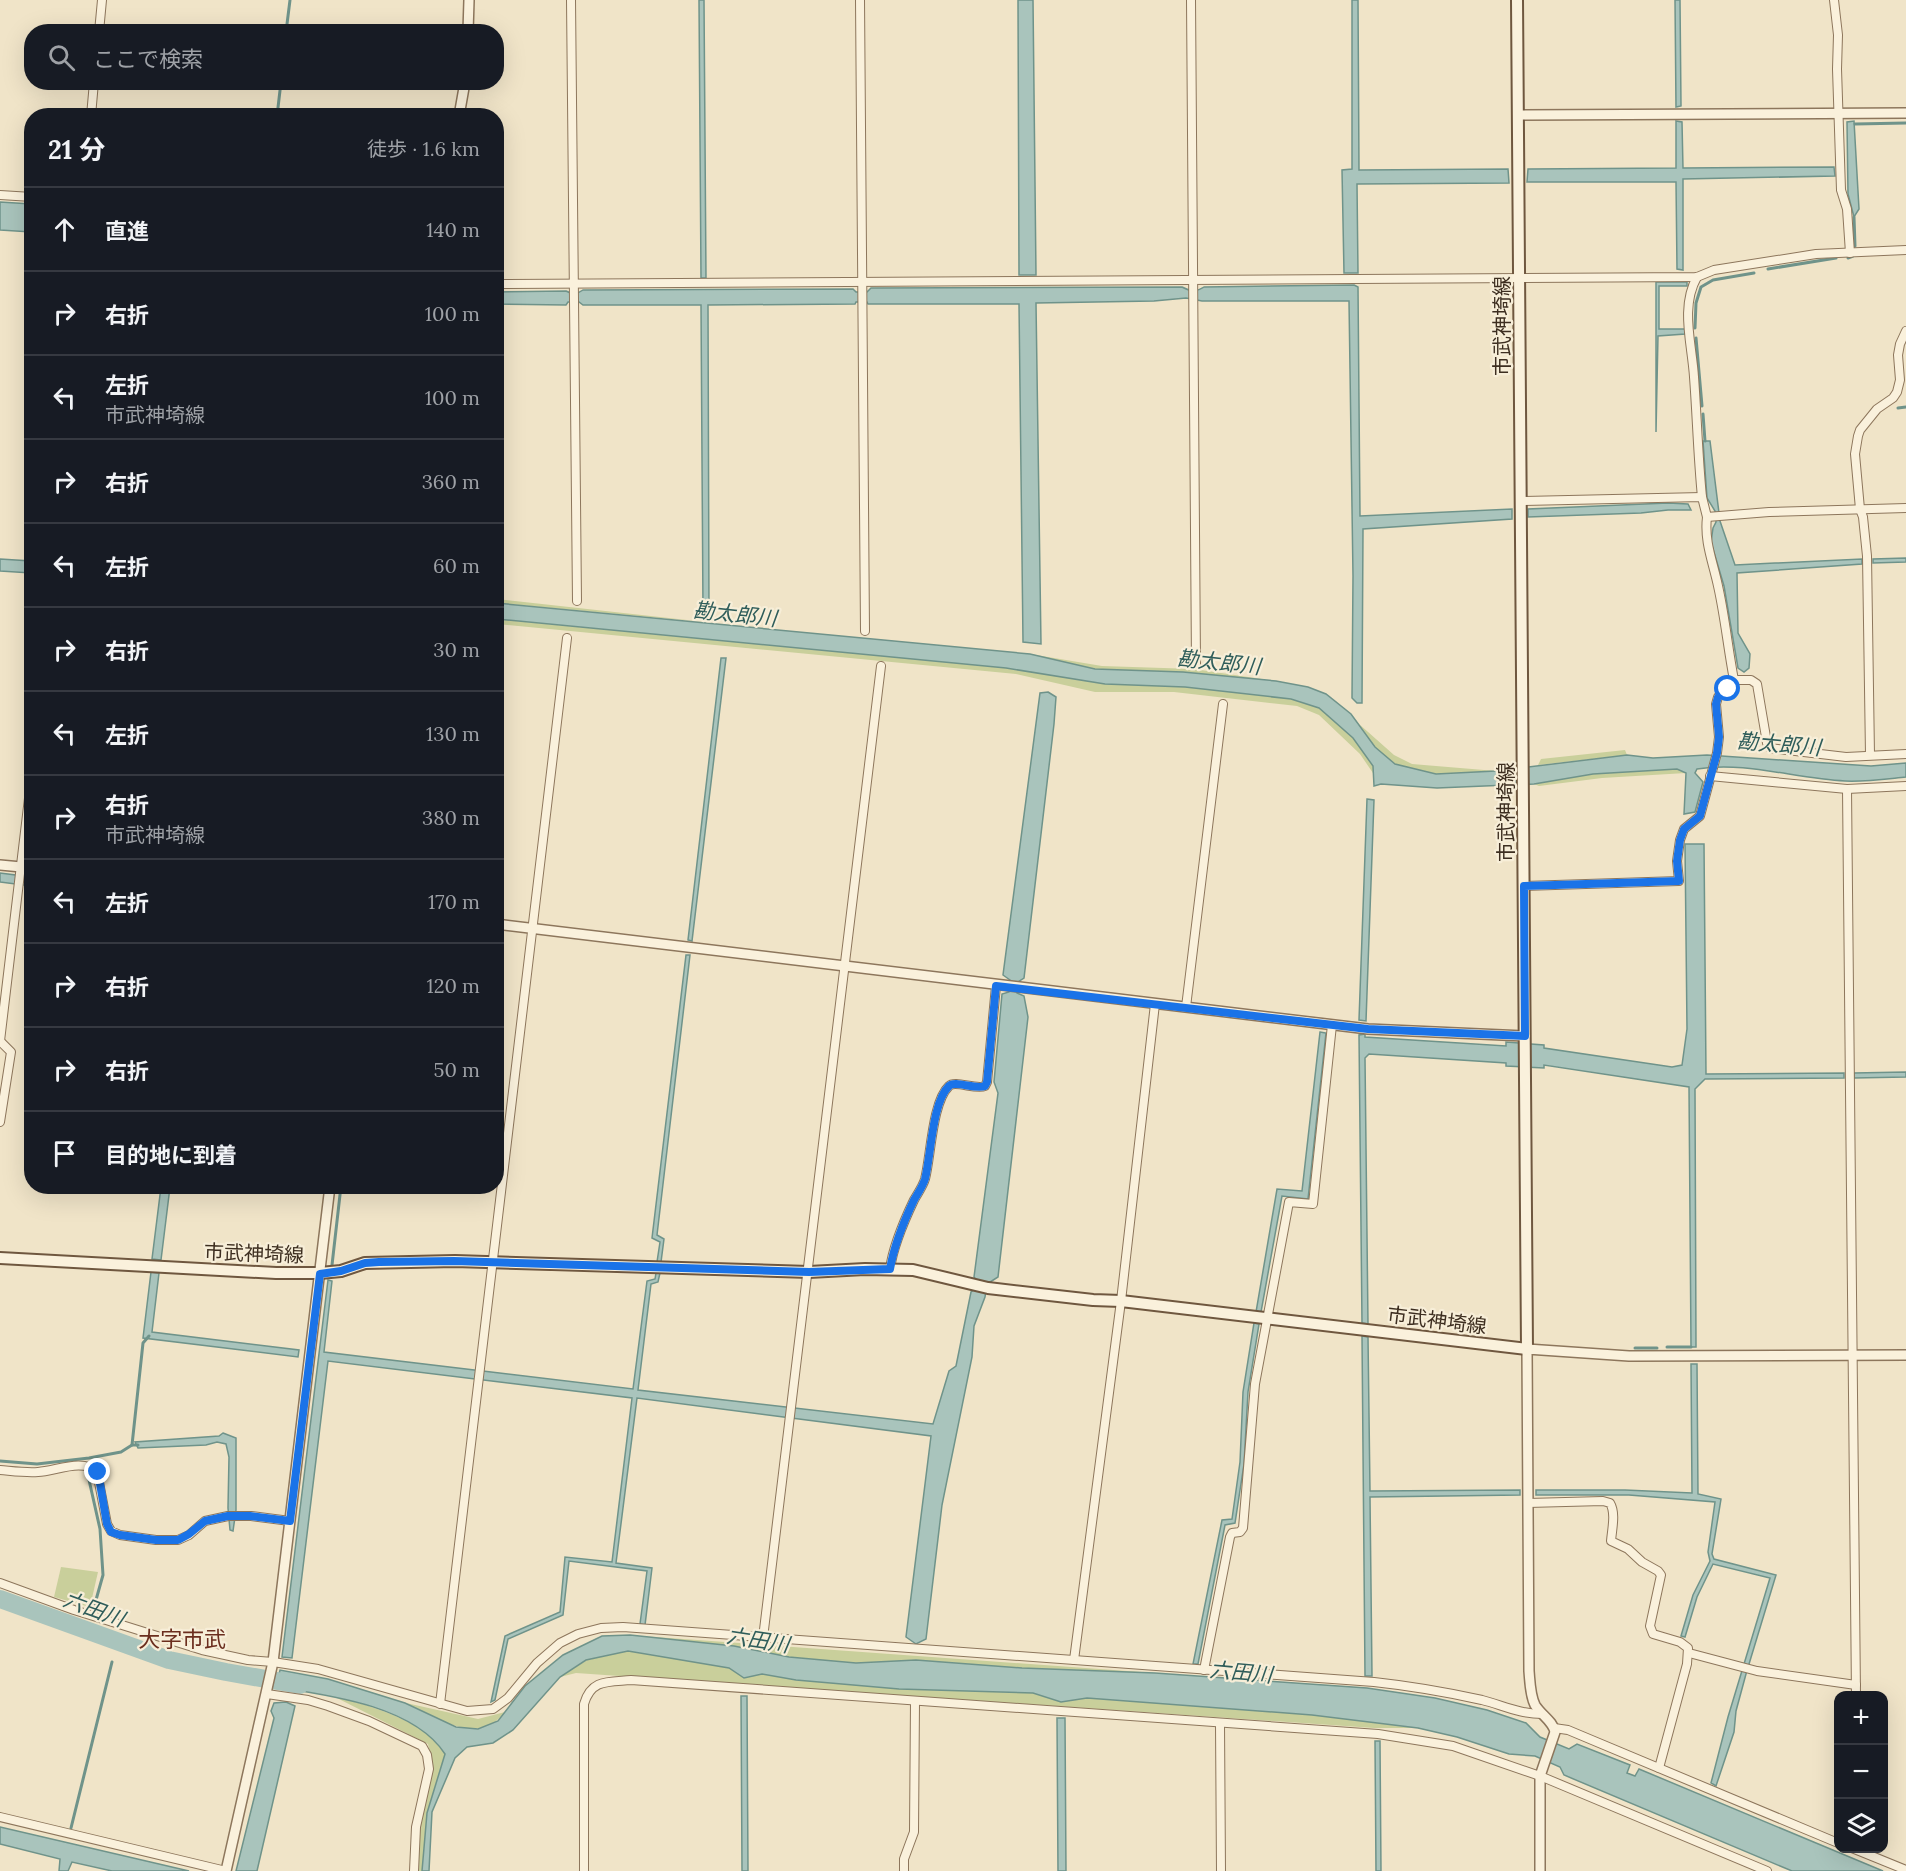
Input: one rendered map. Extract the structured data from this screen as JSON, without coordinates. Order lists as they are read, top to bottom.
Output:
{
  "streets": {
    "main road": ["市武神埼線"]
  },
  "districts": ["大字市武"],
  "water": ["勘太郎川", "六田川"],
  "page": {
    "search": "ここで検索",
    "heading": ["21 分", "徒歩 · 1.6 km"],
    "list": [
      ["直進", "140 m"],
      ["右折", "100 m"],
      ["左折", "市武神埼線", "100 m"],
      ["右折", "360 m"],
      ["左折", "60 m"],
      ["右折", "30 m"],
      ["左折", "130 m"],
      ["右折", "市武神埼線", "380 m"],
      ["左折", "170 m"],
      ["右折", "120 m"],
      ["右折", "50 m"],
      "目的地に到着"
    ],
    "map_buttons": ["+", "−"]
  }
}
